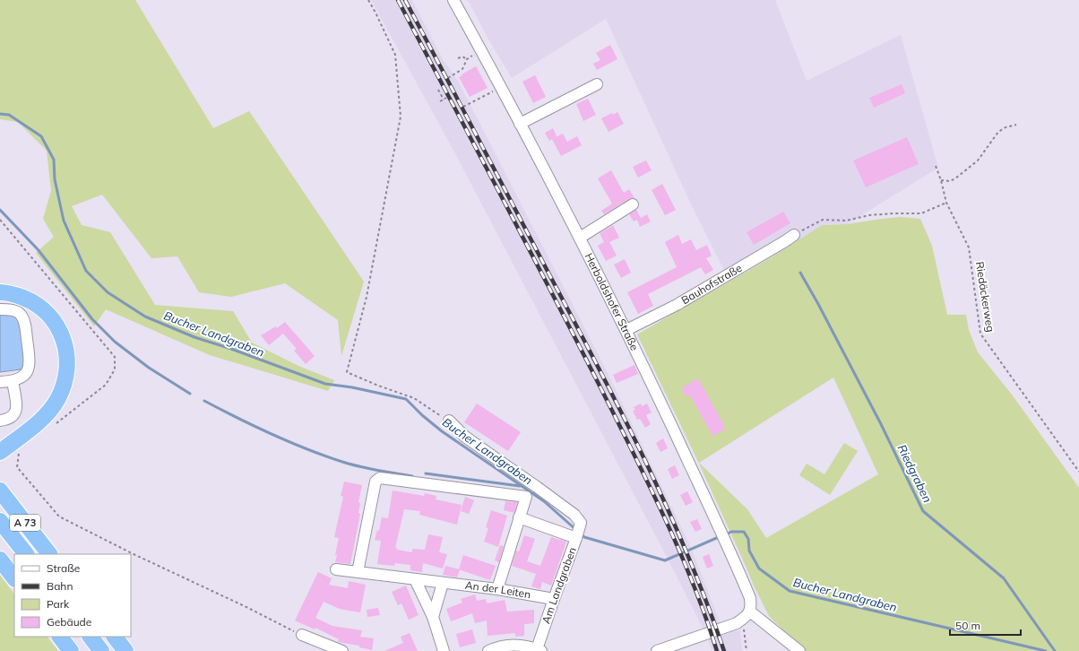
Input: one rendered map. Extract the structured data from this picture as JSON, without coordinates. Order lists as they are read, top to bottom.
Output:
{
  "streets": {
    "highway": ["A 73"],
    "street": [
      "Bauhofstraße",
      "Herboldshofer Straße",
      "Am Landgraben",
      "An der Leiten"
    ],
    "path": ["Riedäckerweg"]
  },
  "crossings": [
    ["Bauhofstraße", "Herboldshofer Straße"],
    ["Am Landgraben", "An der Leiten"]
  ],
  "water": ["Bucher Landgraben", "Riedgraben"],
  "legend": [
    "Straße",
    "Bahn",
    "Park",
    "Gebäude"
  ],
  "scale_bar": "50 m"
}
